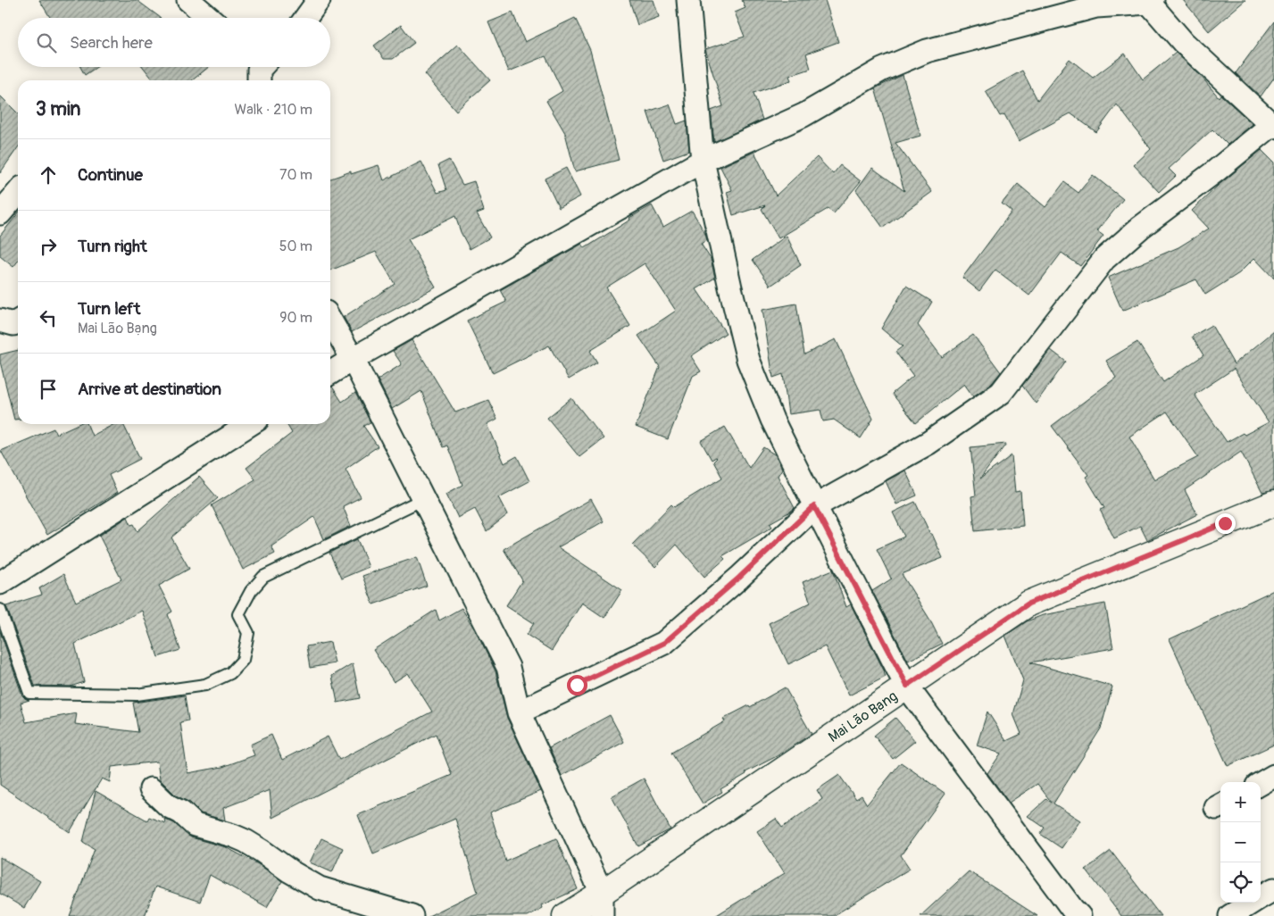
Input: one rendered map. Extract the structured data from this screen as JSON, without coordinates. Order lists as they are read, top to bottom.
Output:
{
  "streets": {
    "street": ["Mai Lão Bạng"]
  },
  "page": {
    "search": "Search here",
    "heading": ["3 min", "Walk · 210 m"],
    "list": [
      ["Continue", "70 m"],
      ["Turn right", "50 m"],
      ["Turn left", "Mai Lão Bạng", "90 m"],
      "Arrive at destination"
    ],
    "map_buttons": ["+", "−"]
  }
}
